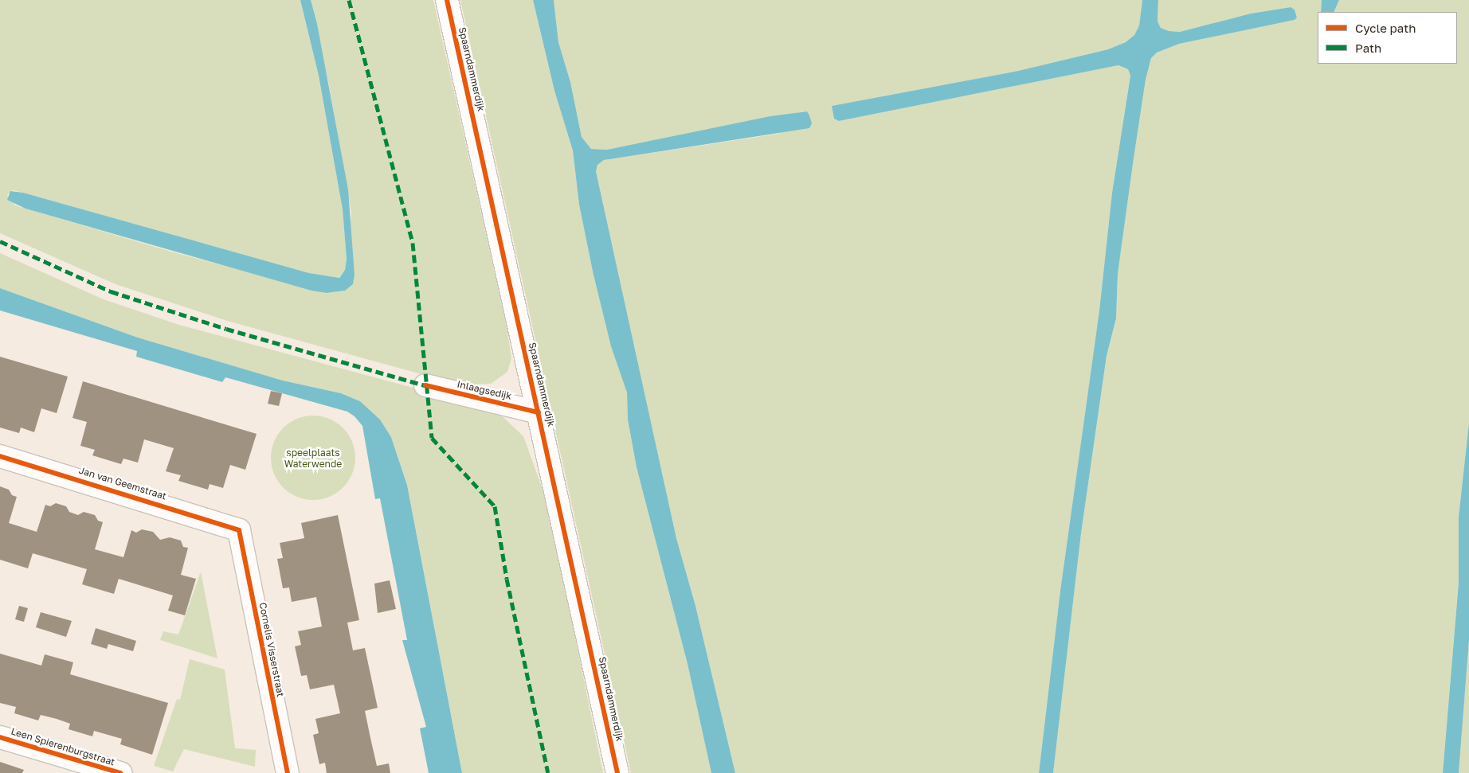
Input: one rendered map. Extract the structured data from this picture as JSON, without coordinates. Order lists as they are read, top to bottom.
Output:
{
  "streets": {
    "street": [
      "Spaarndammerdijk",
      "Inlaagsedijk",
      "Jan van Geemstraat",
      "Cornelis Visserstraat",
      "Leen Spierenburgstraat"
    ]
  },
  "crossings": [
    ["Spaarndammerdijk", "Inlaagsedijk"],
    ["Jan van Geemstraat", "Cornelis Visserstraat"]
  ],
  "parks": ["speelplaats Waterwende"],
  "legend": ["Cycle path", "Path"]
}
